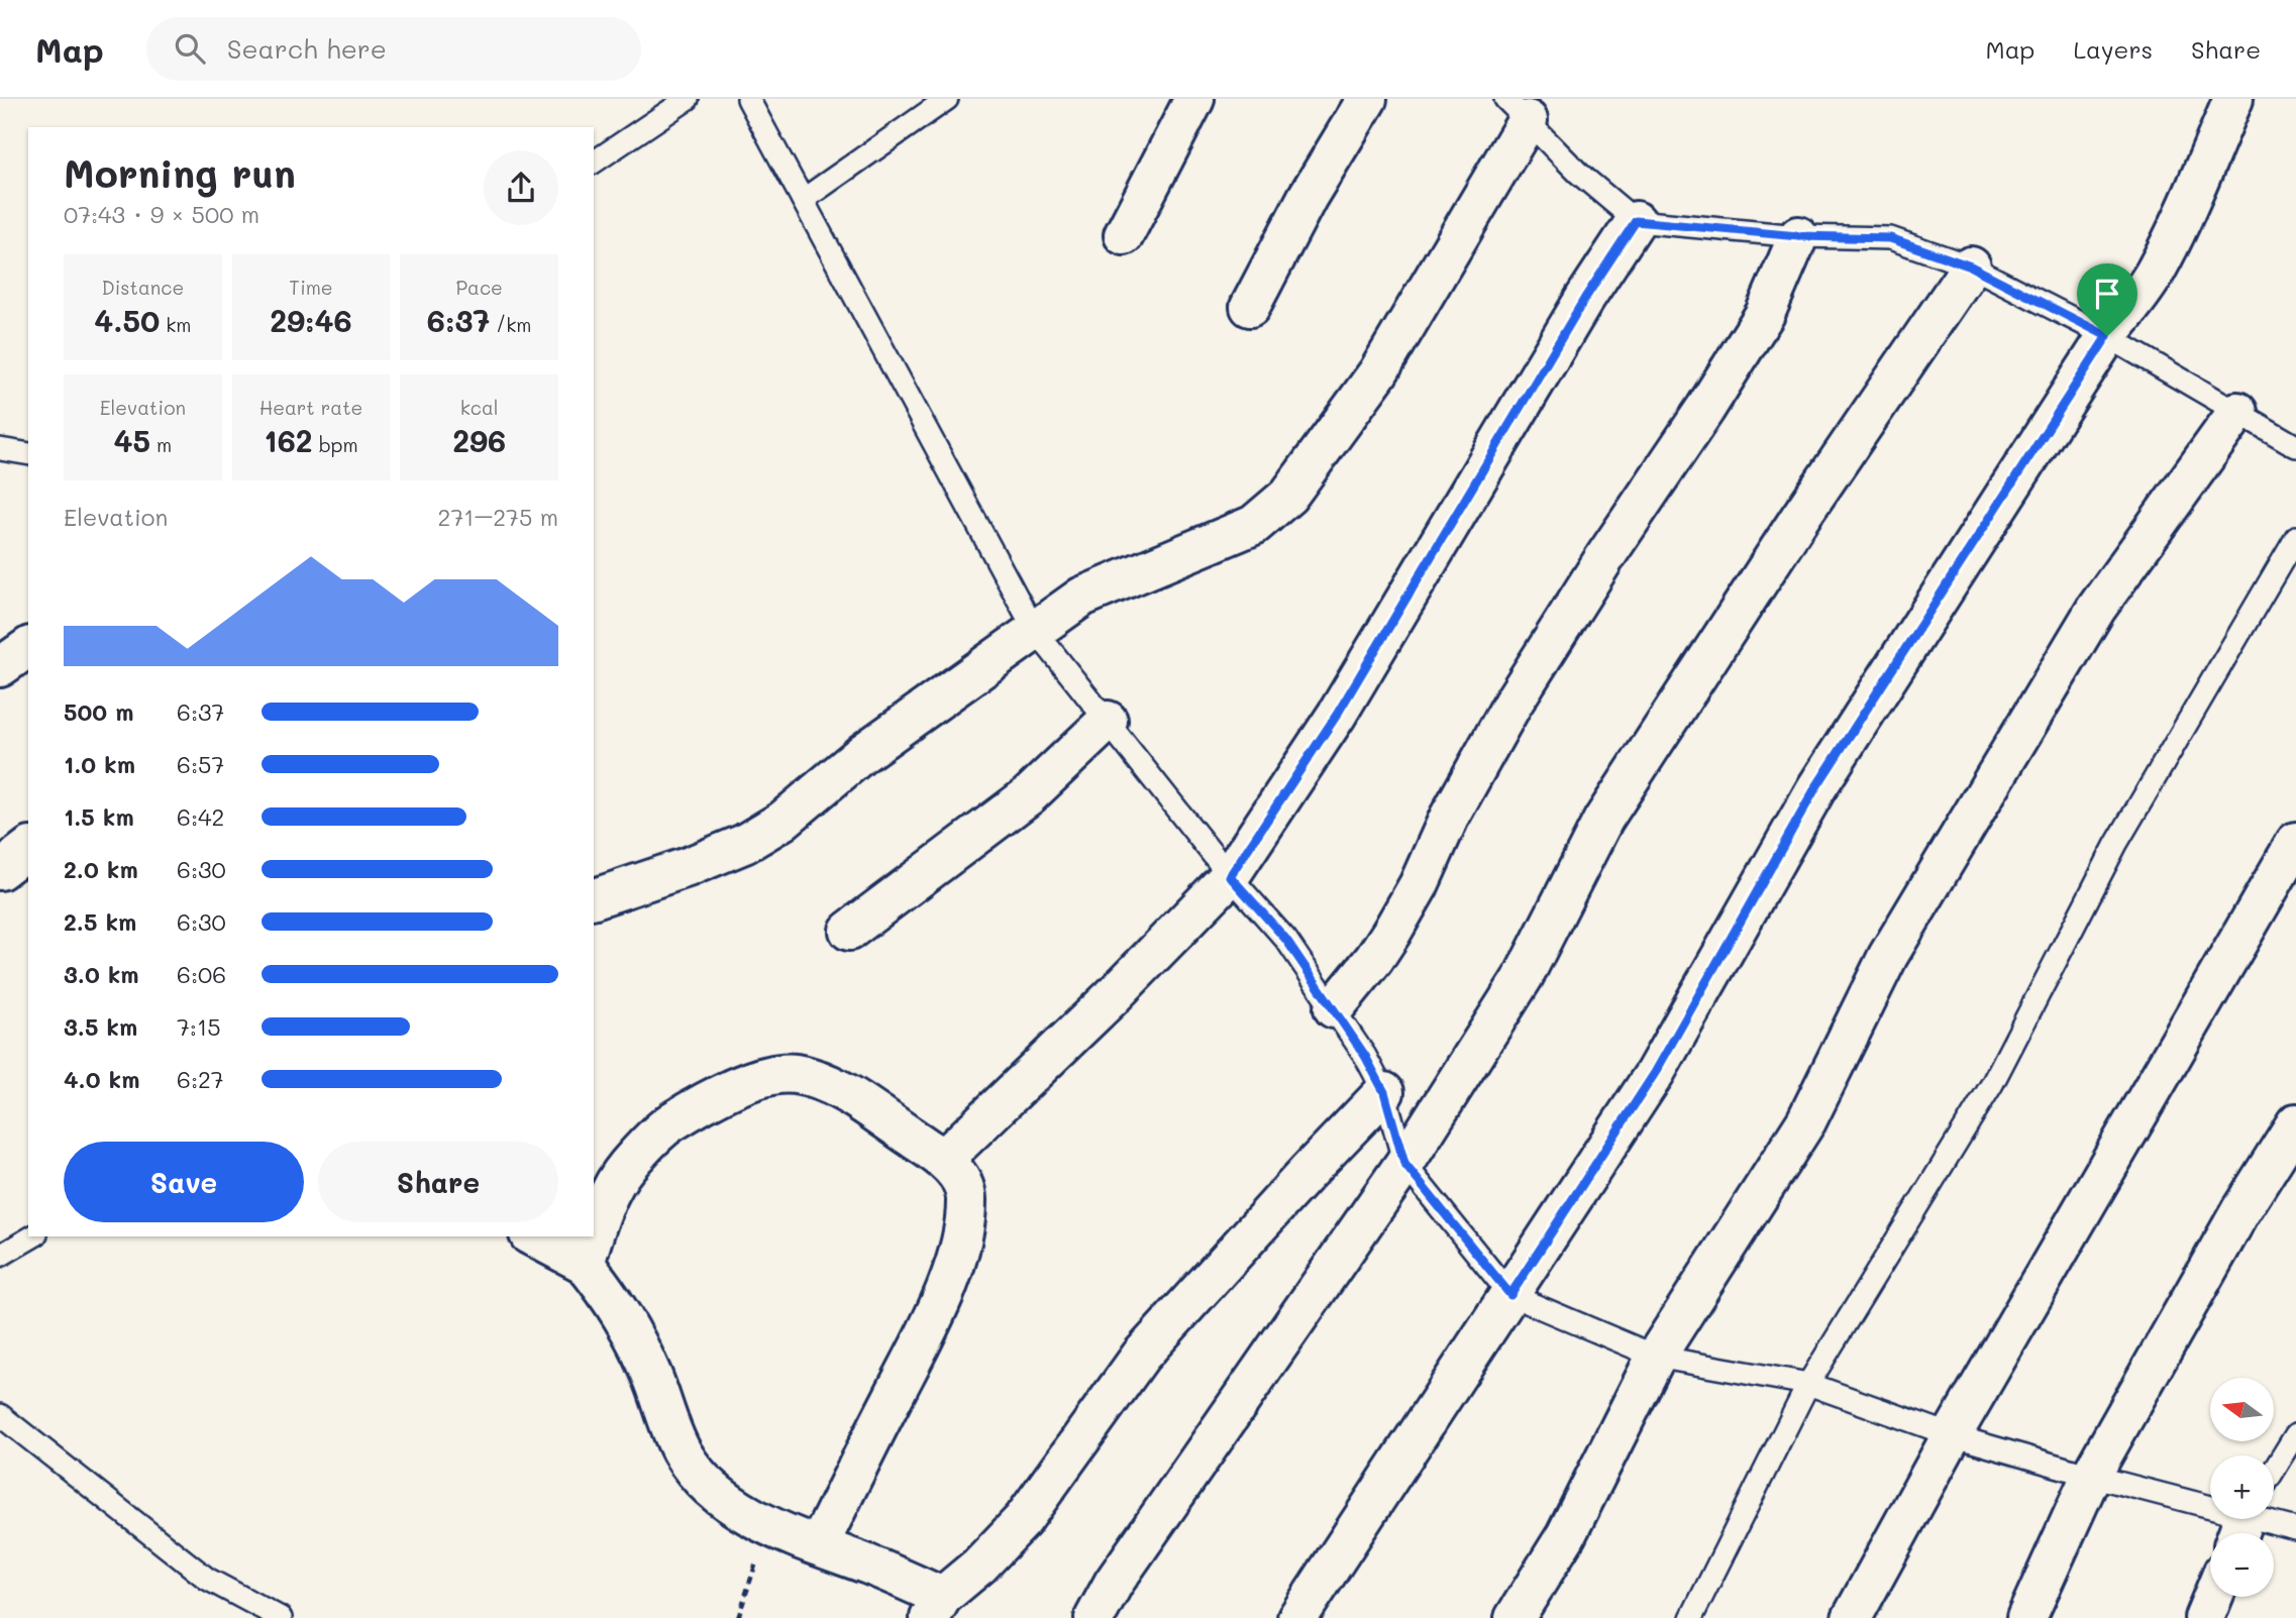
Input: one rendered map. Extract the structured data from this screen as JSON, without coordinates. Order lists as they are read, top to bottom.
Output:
{
  "north": "left",
  "page": {
    "header": "Map",
    "search": "Search here",
    "nav": ["Map", "Layers", "Share"],
    "heading": ["Morning run", "07:43 · 9 × 500 m"],
    "stats": [
      ["Distance", "4.50 km"],
      ["Time", "29:46"],
      ["Pace", "6:37 /km"],
      ["Elevation", "45 m"],
      ["Heart rate", "162 bpm"],
      ["kcal", "296"]
    ],
    "chart": ["Elevation", "271–275 m"],
    "list": [
      {
        "name": "500 m",
        "note": "6:37"
      },
      {
        "name": "1.0 km",
        "note": "6:57"
      },
      {
        "name": "1.5 km",
        "note": "6:42"
      },
      {
        "name": "2.0 km",
        "note": "6:30"
      },
      {
        "name": "2.5 km",
        "note": "6:30"
      },
      {
        "name": "3.0 km",
        "note": "6:06"
      },
      {
        "name": "3.5 km",
        "note": "7:15"
      },
      {
        "name": "4.0 km",
        "note": "6:27"
      }
    ],
    "buttons": ["Save", "Share"],
    "map_buttons": ["+", "−"]
  }
}
